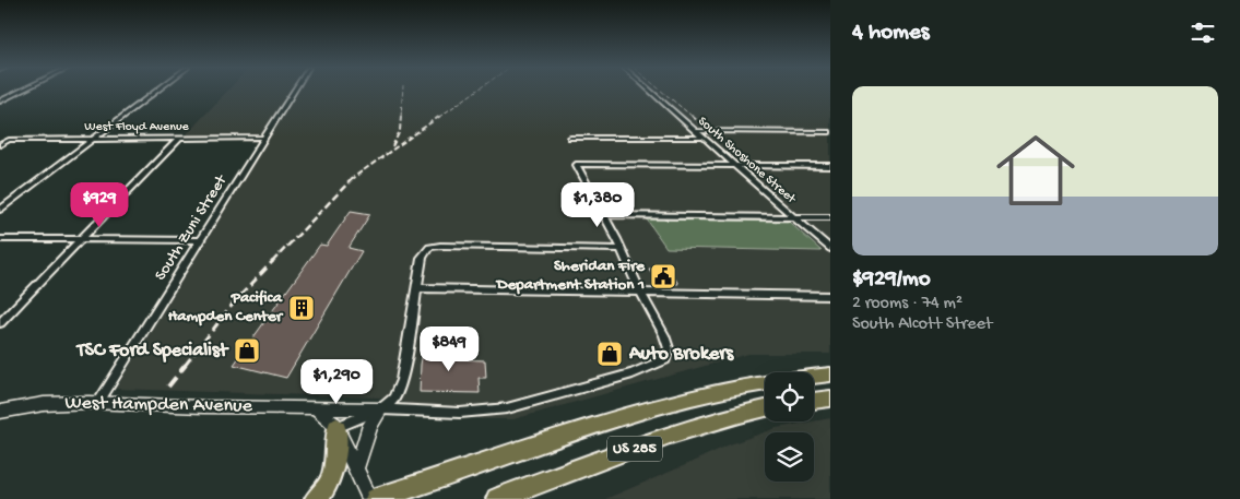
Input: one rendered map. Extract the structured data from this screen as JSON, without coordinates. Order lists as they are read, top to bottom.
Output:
{
  "streets": {
    "highway": ["US 285"],
    "street": [
      "West Floyd Avenue",
      "South Shoshone Street",
      "South Zuni Street",
      "West Hampden Avenue"
    ]
  },
  "crossings": [
    ["West Floyd Avenue", "South Zuni Street"],
    ["South Zuni Street", "West Hampden Avenue"]
  ],
  "places": {
    "public building": ["Sheridan Fire Department Station 1"],
    "building": ["Pacifica Hampden Center"],
    "shop": ["TSC Ford Specialist", "Auto Brokers"]
  },
  "page": {
    "heading": "4 homes",
    "list": [
      {
        "name": "$929/mo",
        "note": "2 rooms · 74 m² · South Alcott Street"
      }
    ],
    "price": [
      "$929",
      "$1,380",
      "$849",
      "$1,290"
    ]
  }
}
